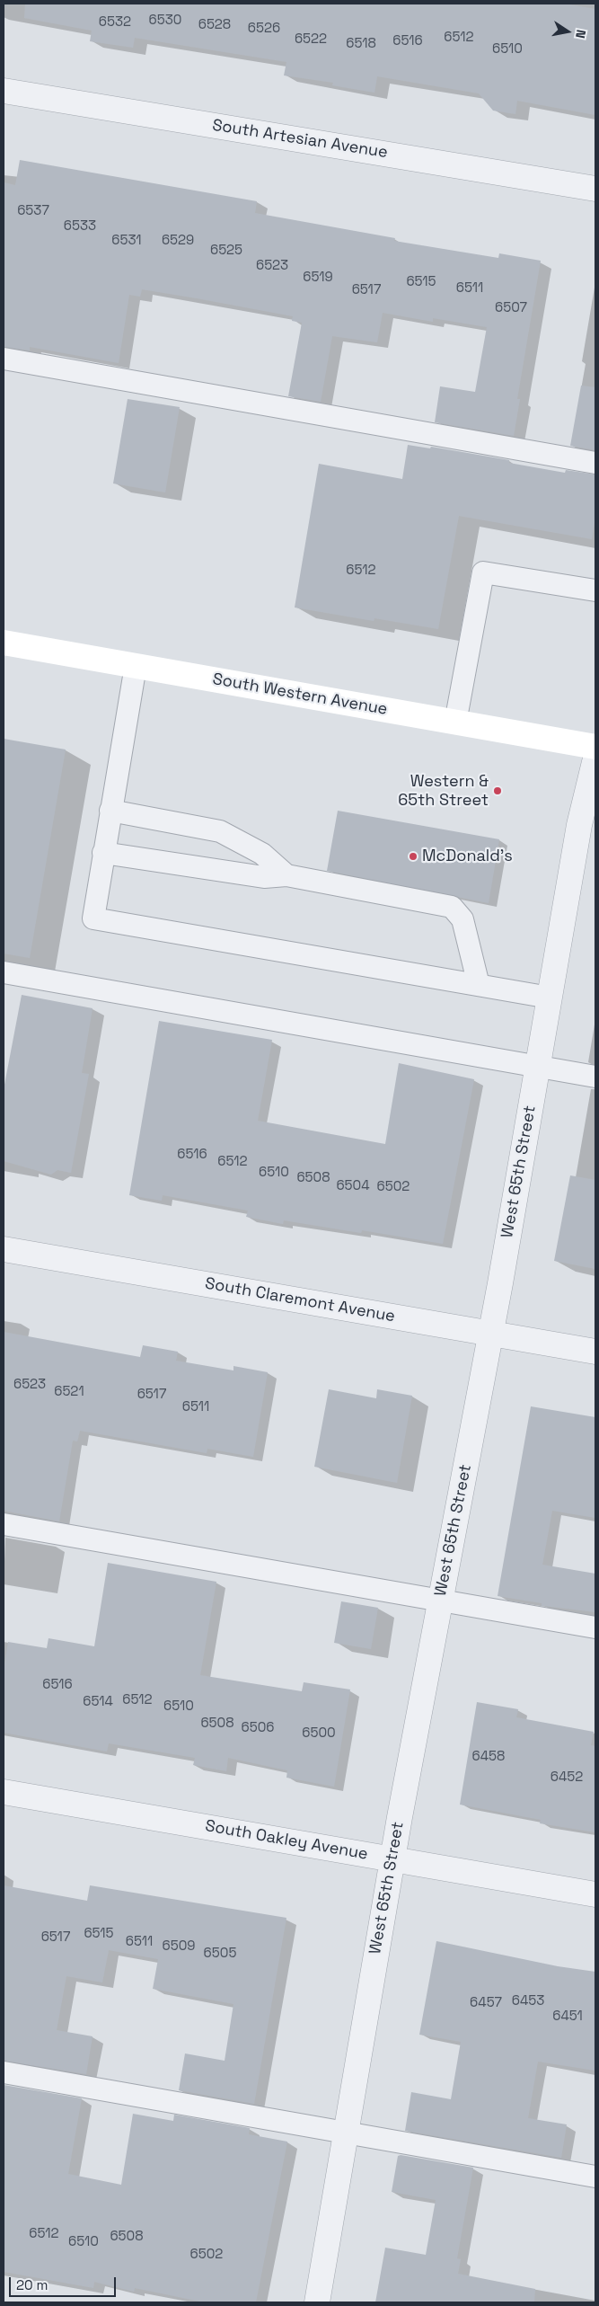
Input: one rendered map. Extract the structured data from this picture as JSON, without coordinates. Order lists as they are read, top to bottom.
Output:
{
  "streets": {
    "main road": ["South Western Avenue"],
    "street": [
      "South Artesian Avenue",
      "West 65th Street",
      "South Claremont Avenue",
      "South Oakley Avenue"
    ]
  },
  "crossings": [
    ["West 65th Street", "South Claremont Avenue"],
    ["West 65th Street", "South Oakley Avenue"]
  ],
  "places": ["Western & 65th Street", "McDonald's"],
  "house_numbers": [
    "6530",
    "6532",
    "6528",
    "6526",
    "6512",
    "6522",
    "6516",
    "6518",
    "6510",
    "6537",
    "6533",
    "6531",
    "6529",
    "6525",
    "6523",
    "6519",
    "6515",
    "6511",
    "6517",
    "6507",
    "6512",
    "6516",
    "6512",
    "6510",
    "6508",
    "6504",
    "6502",
    "6523",
    "6521",
    "6517",
    "6511",
    "6516",
    "6512",
    "6514",
    "6510",
    "6508",
    "6506",
    "6500",
    "6458",
    "6452",
    "6515",
    "6517",
    "6511",
    "6509",
    "6505",
    "6453",
    "6457",
    "6451",
    "6512",
    "6508",
    "6510",
    "6502"
  ],
  "scale_bar": "20 m",
  "north": "right"
}
